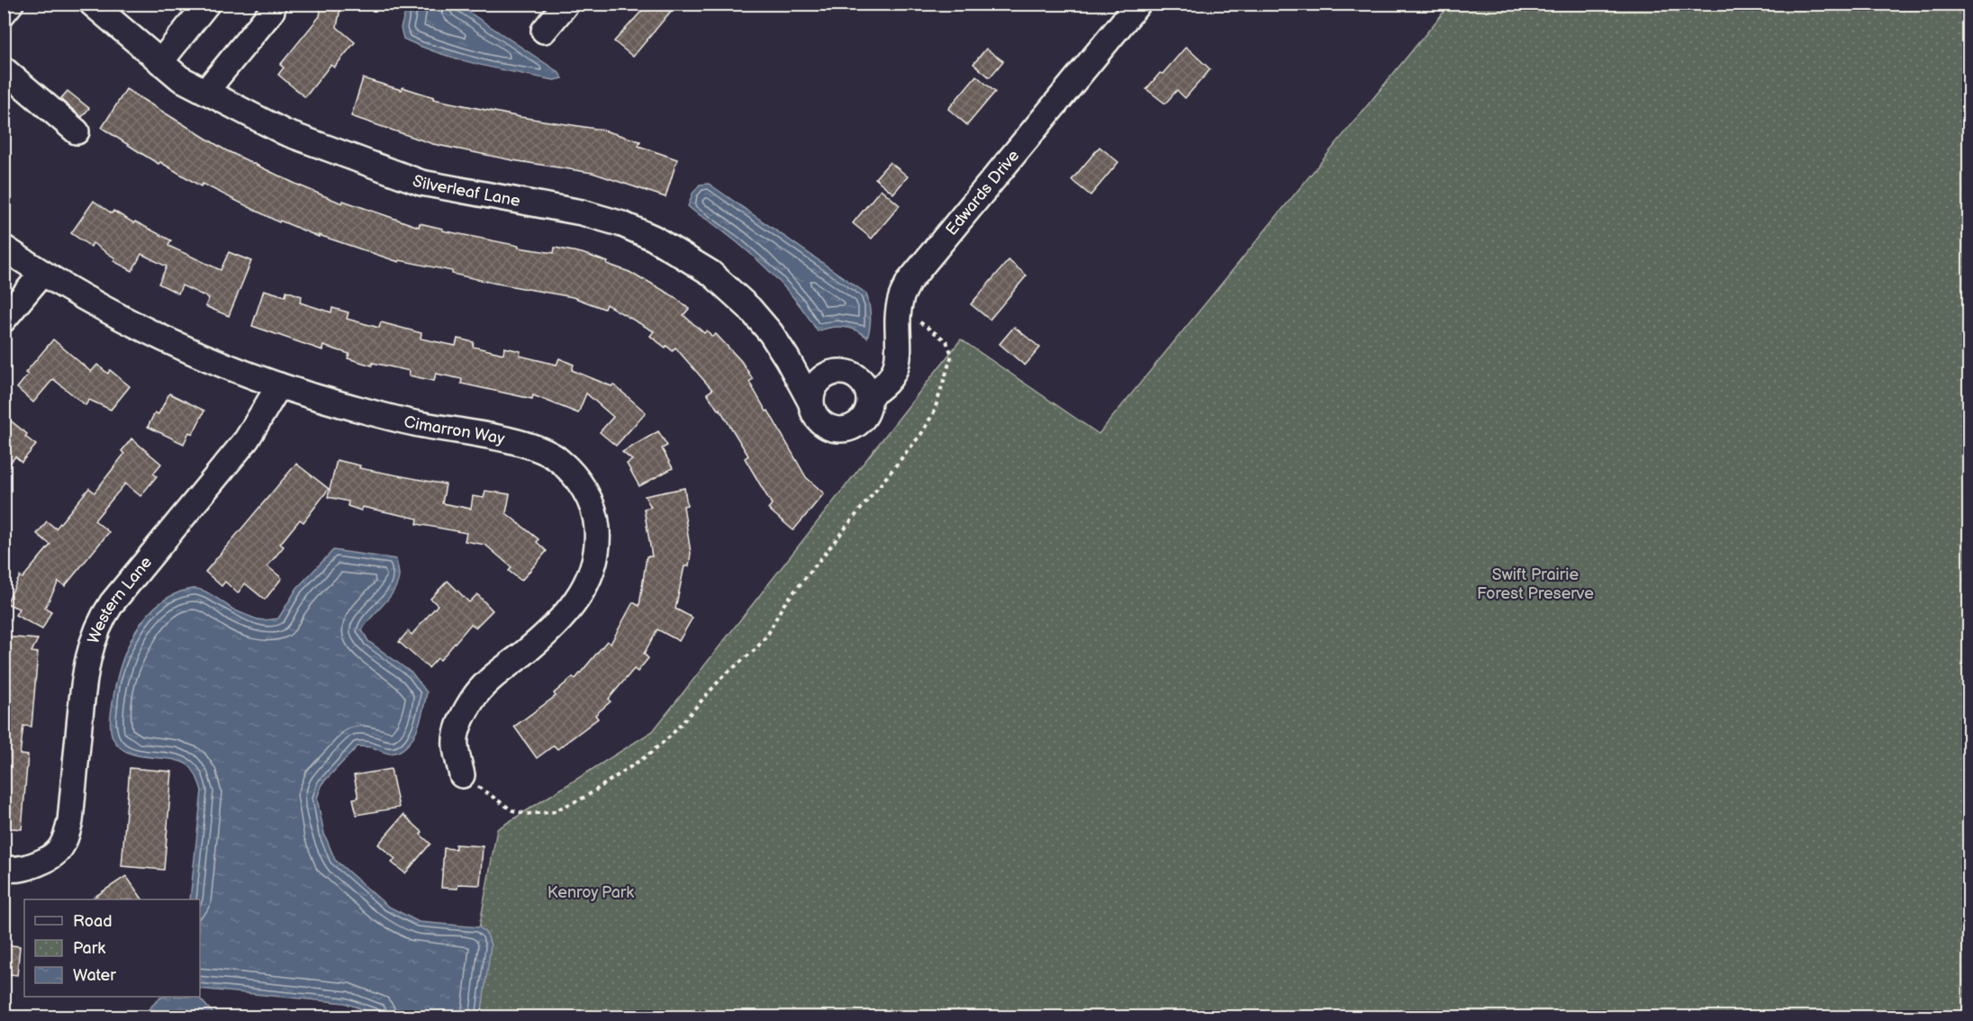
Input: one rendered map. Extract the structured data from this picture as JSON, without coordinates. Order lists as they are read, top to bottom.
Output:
{
  "streets": {
    "street": [
      "Silverleaf Lane",
      "Edwards Drive",
      "Cimarron Way",
      "Western Lane"
    ]
  },
  "crossings": [
    ["Silverleaf Lane", "Edwards Drive"],
    ["Cimarron Way", "Western Lane"]
  ],
  "parks": ["Swift Prairie Forest Preserve", "Kenroy Park"],
  "legend": ["Road", "Park", "Water"]
}
